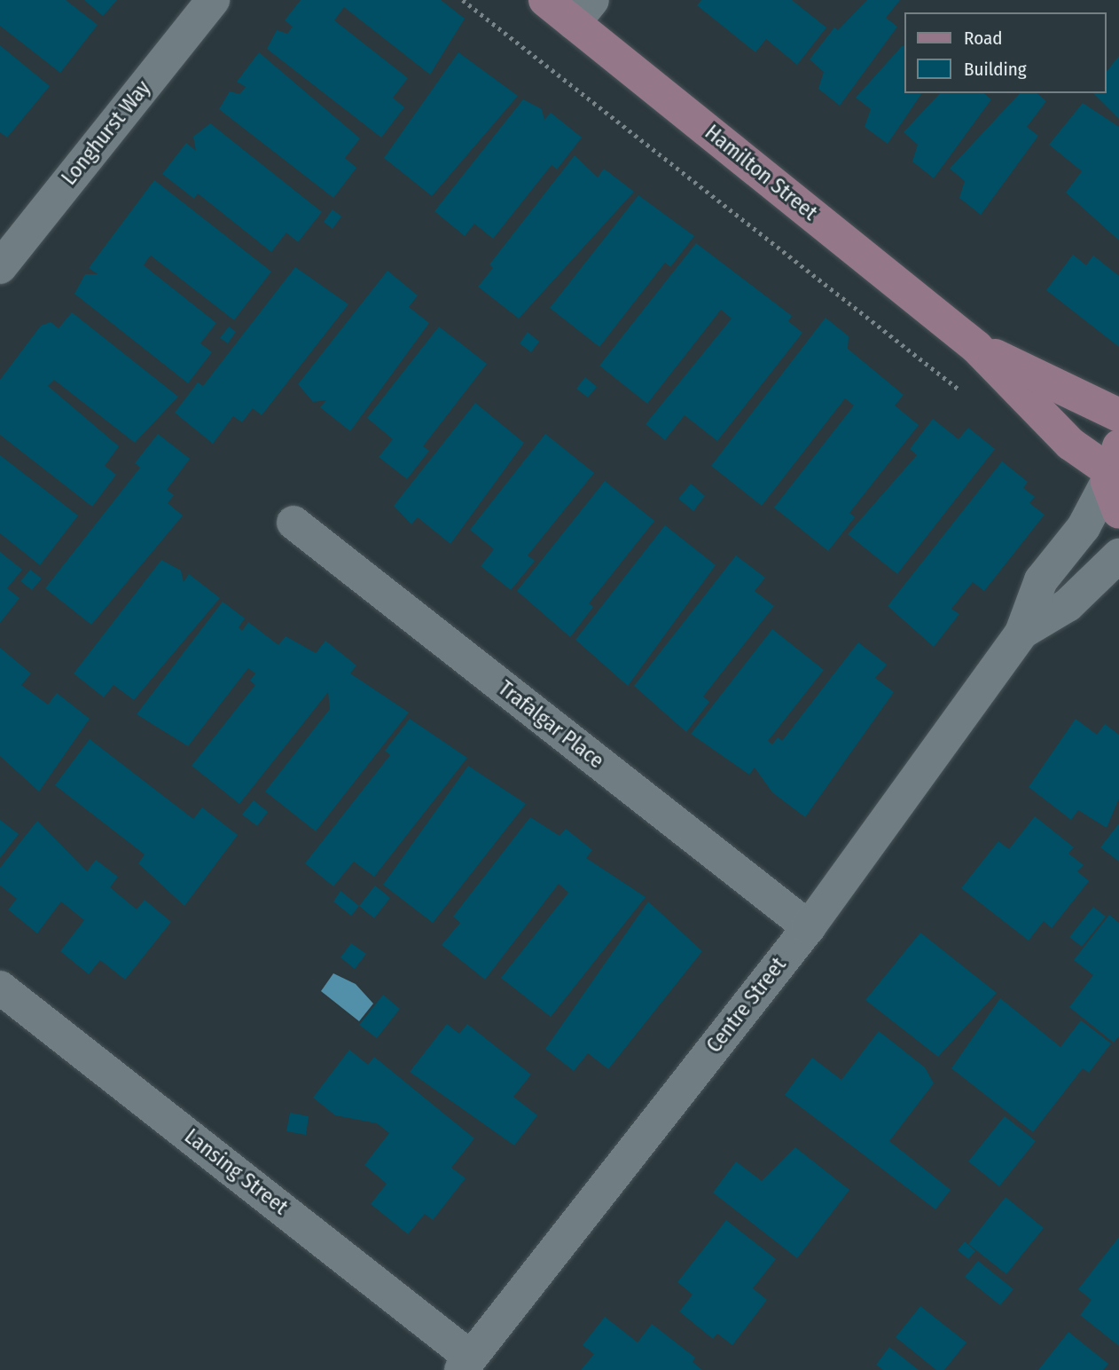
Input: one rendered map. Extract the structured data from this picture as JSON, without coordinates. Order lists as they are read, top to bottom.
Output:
{
  "streets": {
    "street": [
      "Longhurst Way",
      "Hamilton Street",
      "Trafalgar Place",
      "Centre Street",
      "Lansing Street"
    ]
  },
  "crossings": [
    ["Hamilton Street", "Centre Street"],
    ["Trafalgar Place", "Centre Street"],
    ["Centre Street", "Lansing Street"]
  ],
  "legend": ["Road", "Building"]
}
